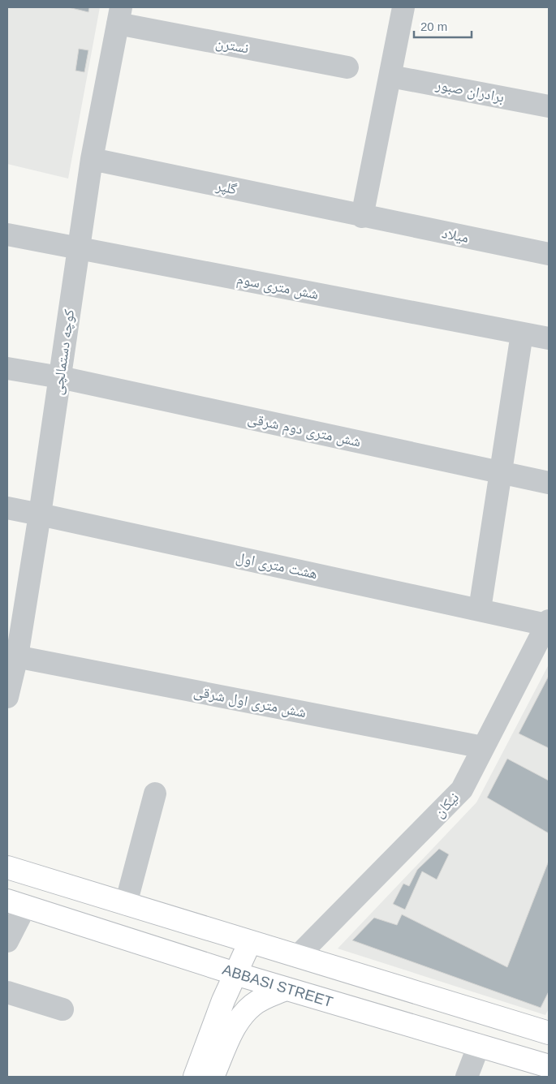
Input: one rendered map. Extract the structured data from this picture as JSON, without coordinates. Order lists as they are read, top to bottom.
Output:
{
  "streets": {
    "main road": ["ABBASI STREET"],
    "street": [
      "نسترن",
      "برادران صبور",
      "گلپر",
      "میلاد",
      "شش متری سوم",
      "کوچه دستمالچی",
      "شش متری دوم شرقی",
      "هشت متری اول",
      "شش متری اول شرقی",
      "نیکان"
    ]
  },
  "crossings": [
    ["نسترن", "کوچه دستمالچی"],
    ["گلپر", "میلاد"],
    ["گلپر", "کوچه دستمالچی"],
    ["شش متری سوم", "کوچه دستمالچی"],
    ["کوچه دستمالچی", "شش متری دوم شرقی"],
    ["کوچه دستمالچی", "هشت متری اول"],
    ["کوچه دستمالچی", "شش متری اول شرقی"],
    ["هشت متری اول", "نیکان"],
    ["شش متری اول شرقی", "نیکان"]
  ],
  "scale_bar": "20 m"
}
